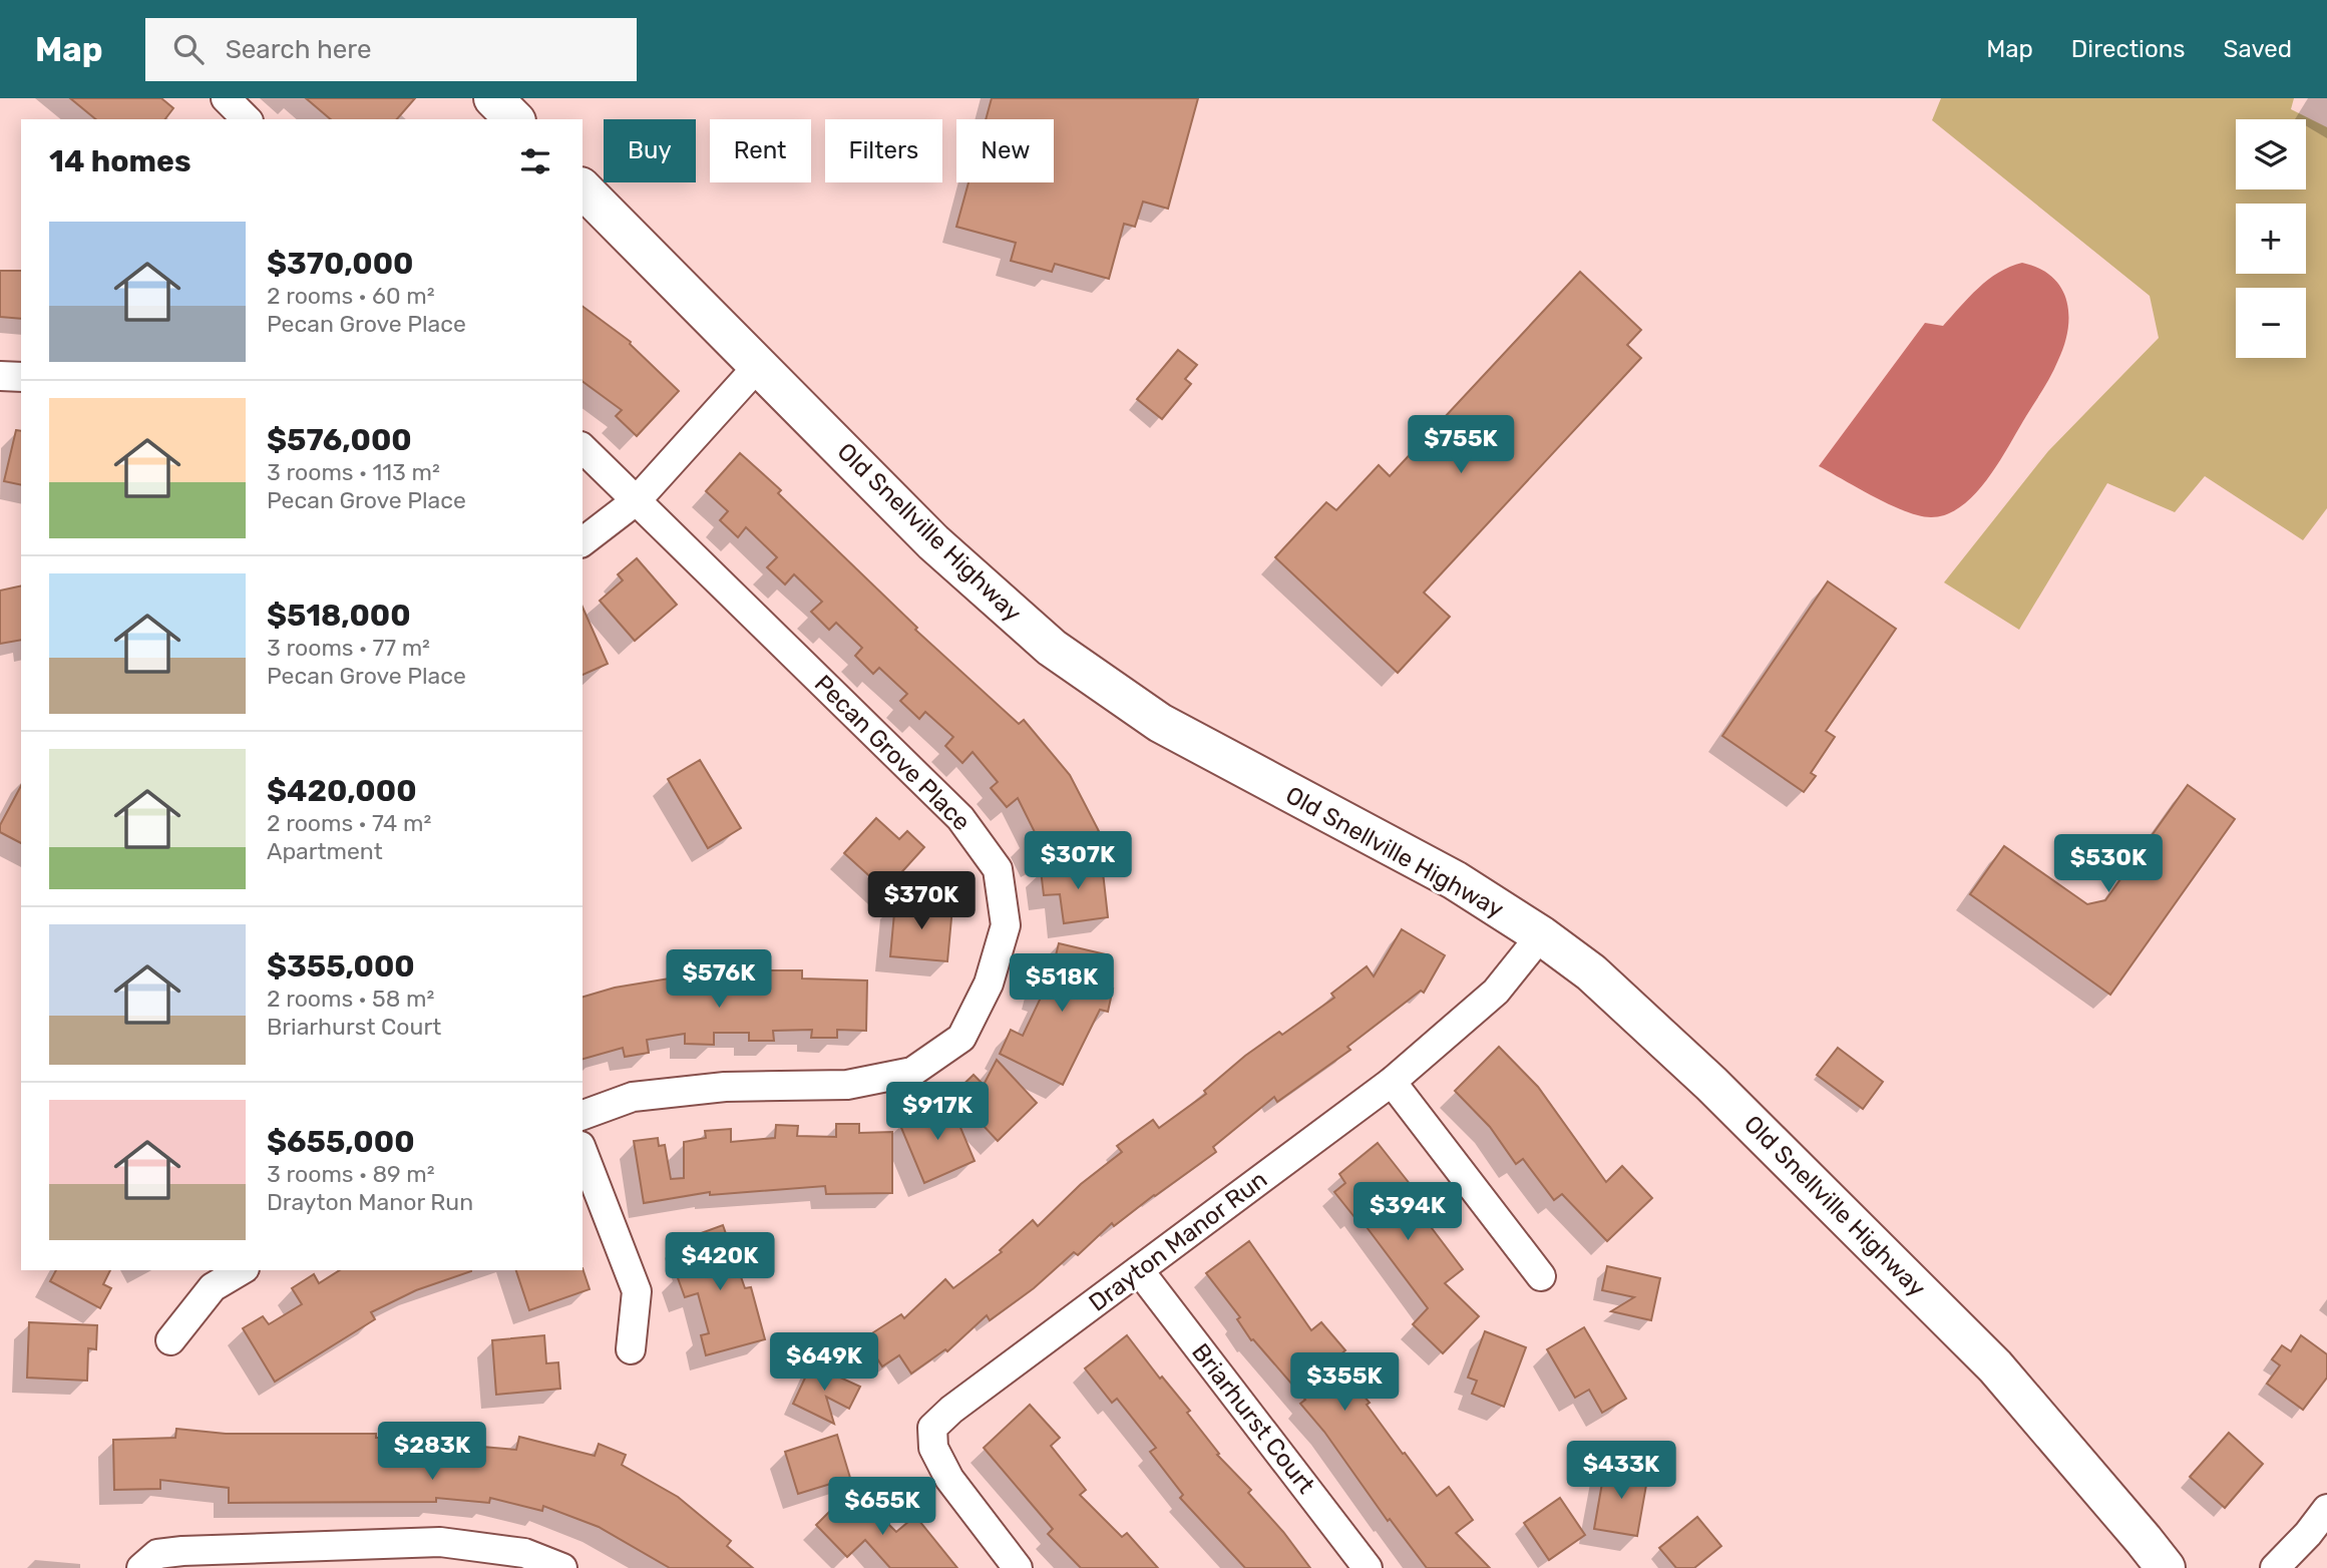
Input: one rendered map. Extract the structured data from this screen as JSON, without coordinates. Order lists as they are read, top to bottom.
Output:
{
  "streets": {
    "street": [
      "Old Snellville Highway",
      "Pecan Grove Place",
      "Drayton Manor Run",
      "Briarhurst Court"
    ]
  },
  "crossings": [
    ["Old Snellville Highway", "Drayton Manor Run"],
    ["Drayton Manor Run", "Briarhurst Court"]
  ],
  "page": {
    "header": "Map",
    "search": "Search here",
    "nav": ["Map", "Directions", "Saved"],
    "map_buttons": ["+", "−"],
    "chip": [
      "Buy",
      "Rent",
      "Filters",
      "New"
    ],
    "heading": "14 homes",
    "list": [
      {
        "name": "$370,000",
        "note": "2 rooms · 60 m² · Pecan Grove Place"
      },
      {
        "name": "$576,000",
        "note": "3 rooms · 113 m² · Pecan Grove Place"
      },
      {
        "name": "$518,000",
        "note": "3 rooms · 77 m² · Pecan Grove Place"
      },
      {
        "name": "$420,000",
        "note": "2 rooms · 74 m² · Apartment"
      },
      {
        "name": "$355,000",
        "note": "2 rooms · 58 m² · Briarhurst Court"
      },
      {
        "name": "$655,000",
        "note": "3 rooms · 89 m² · Drayton Manor Run"
      }
    ],
    "price": [
      "$755K",
      "$307K",
      "$530K",
      "$370K",
      "$576K",
      "$518K",
      "$917K",
      "$394K",
      "$420K",
      "$649K",
      "$355K",
      "$283K",
      "$433K",
      "$655K"
    ]
  }
}
